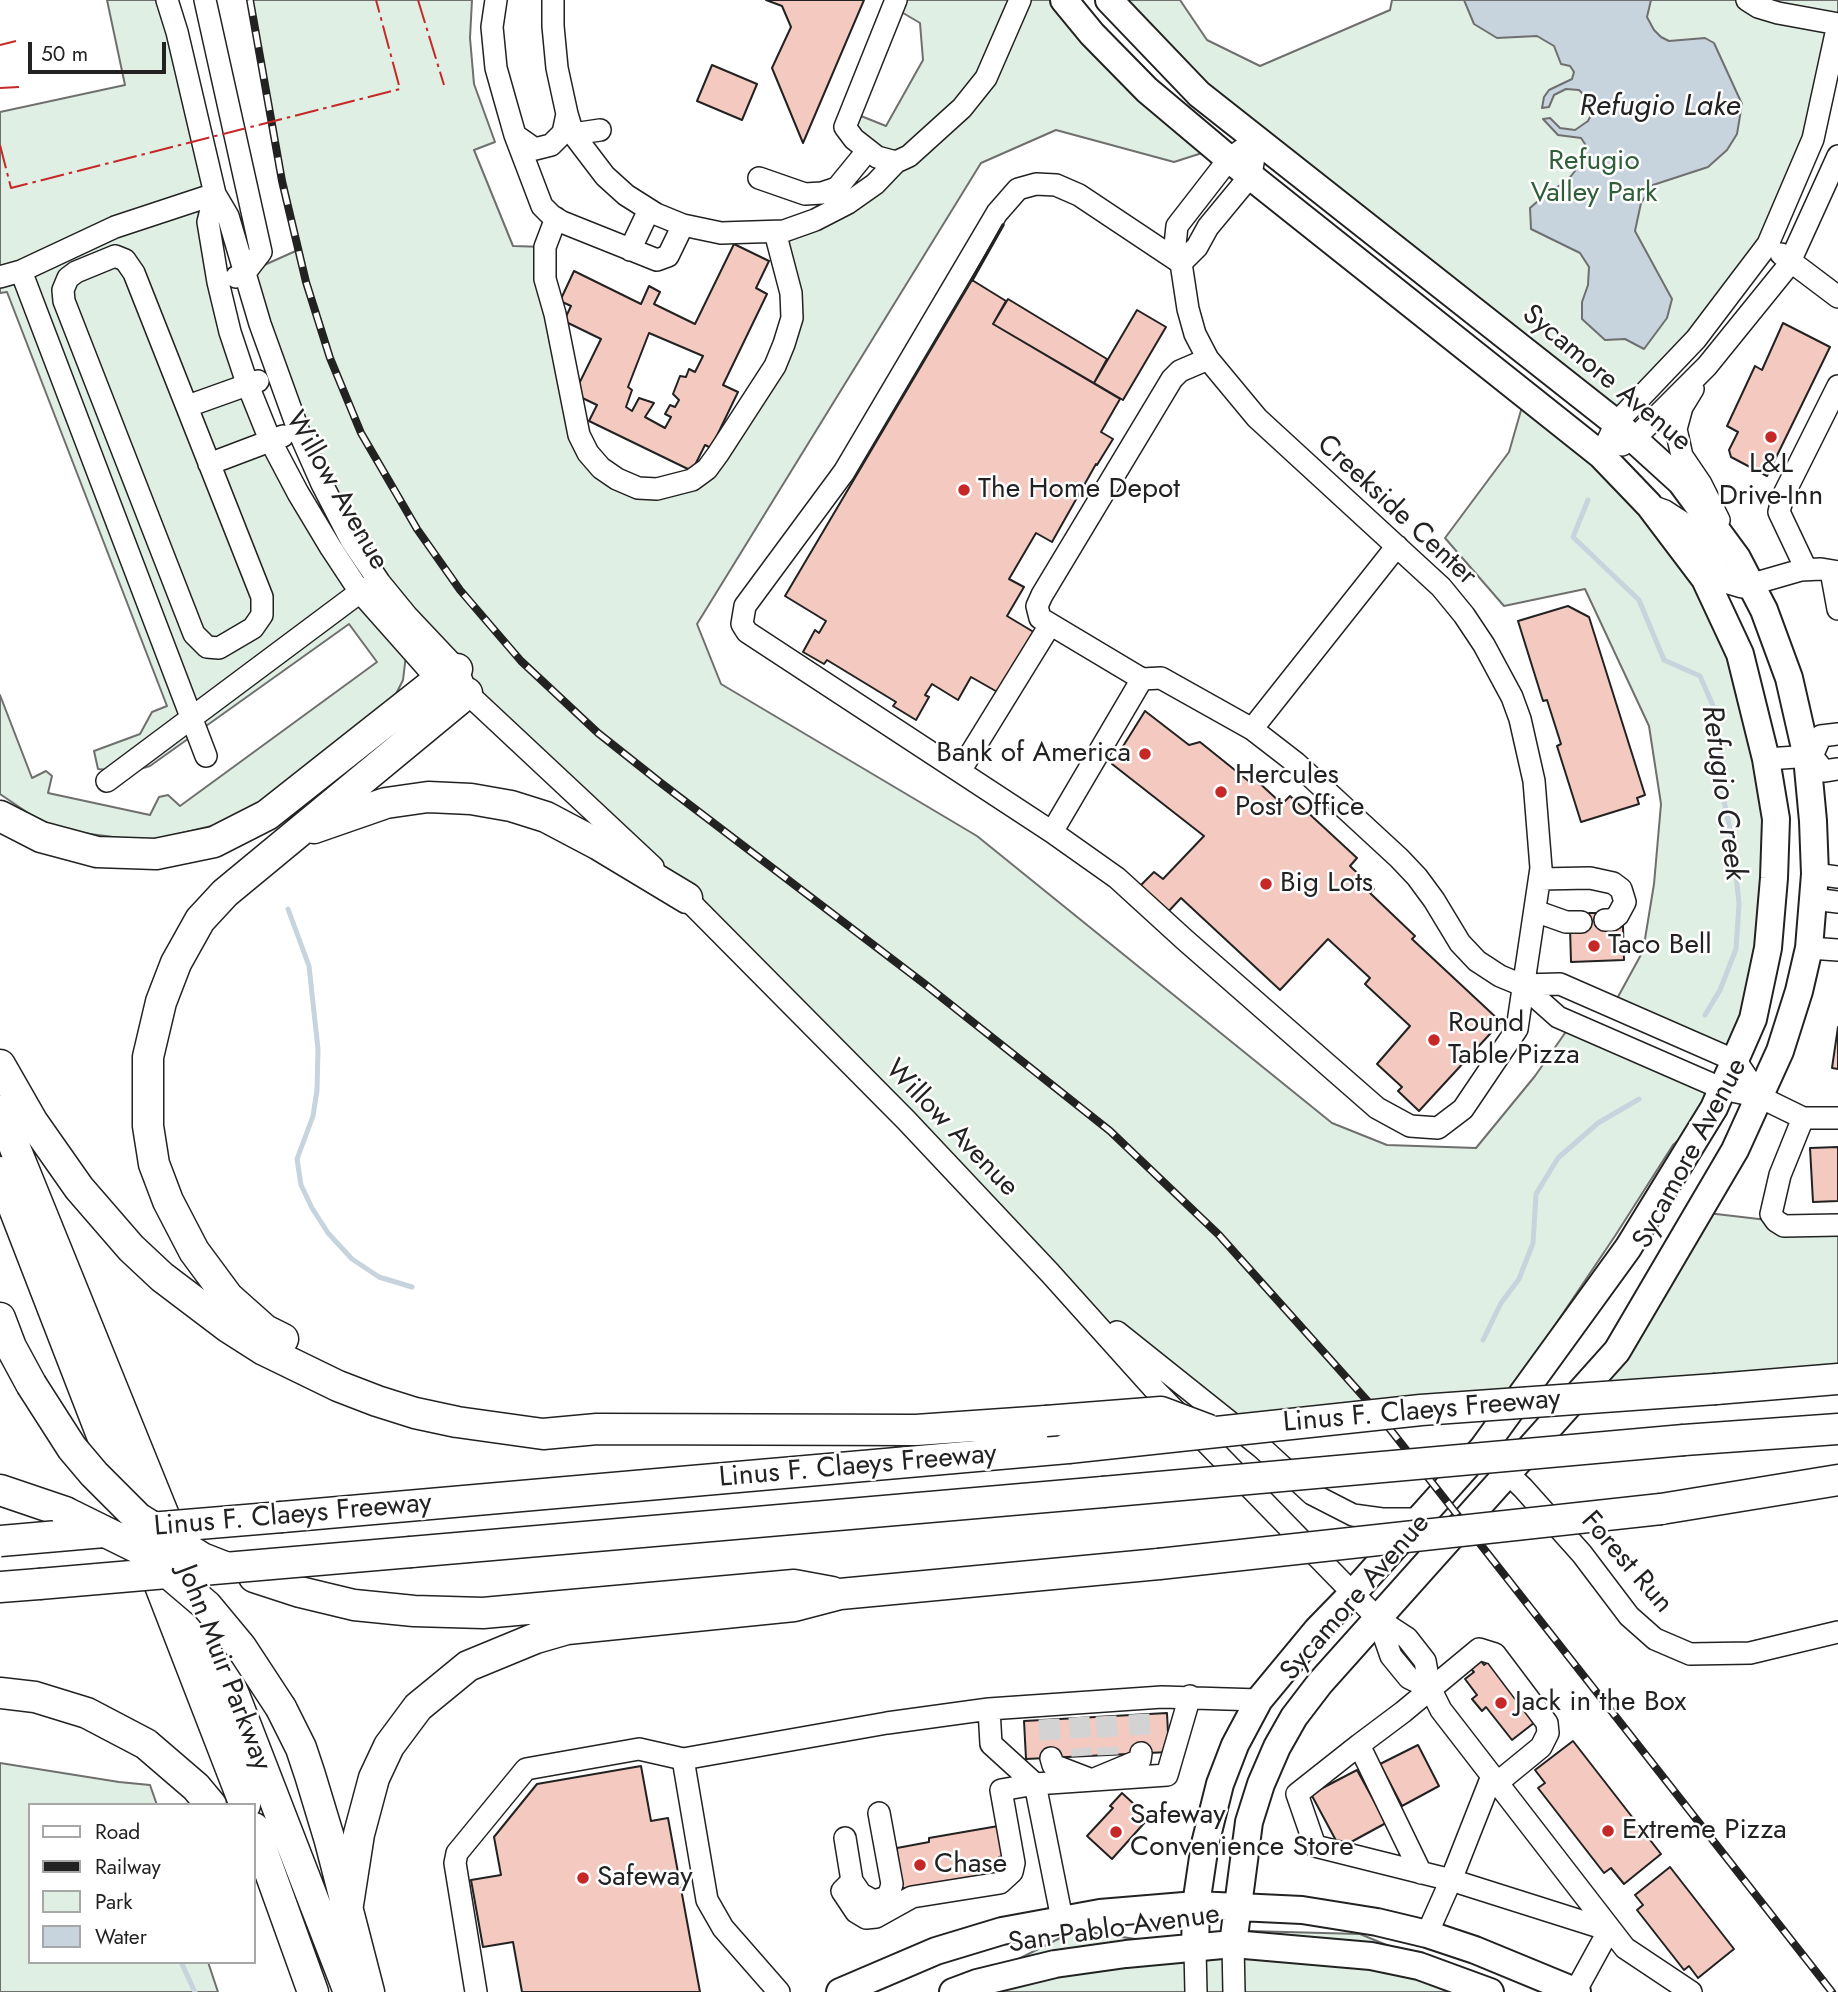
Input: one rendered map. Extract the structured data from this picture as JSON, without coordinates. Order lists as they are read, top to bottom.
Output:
{
  "streets": {
    "highway": ["Linus F. Claeys Freeway", "John Muir Parkway"],
    "main road": ["Sycamore Avenue", "San Pablo Avenue"],
    "street": ["Willow Avenue", "Creekside Center", "Forest Run"]
  },
  "crossings": [
    ["Sycamore Avenue", "Willow Avenue"],
    ["Sycamore Avenue", "Creekside Center"],
    ["Sycamore Avenue", "Forest Run"],
    ["Sycamore Avenue", "San Pablo Avenue"]
  ],
  "water": ["Refugio Lake", "Refugio Creek"],
  "parks": ["Refugio Valley Park"],
  "places": [
    "L&L Drive-Inn",
    "The Home Depot",
    "Bank of America",
    "Hercules Post Office",
    "Big Lots",
    "Taco Bell",
    "Round Table Pizza",
    "Jack in the Box",
    "Extreme Pizza",
    "Safeway Convenience Store",
    "Chase",
    "Safeway"
  ],
  "legend": [
    "Road",
    "Railway",
    "Park",
    "Water"
  ],
  "scale_bar": "50 m"
}
